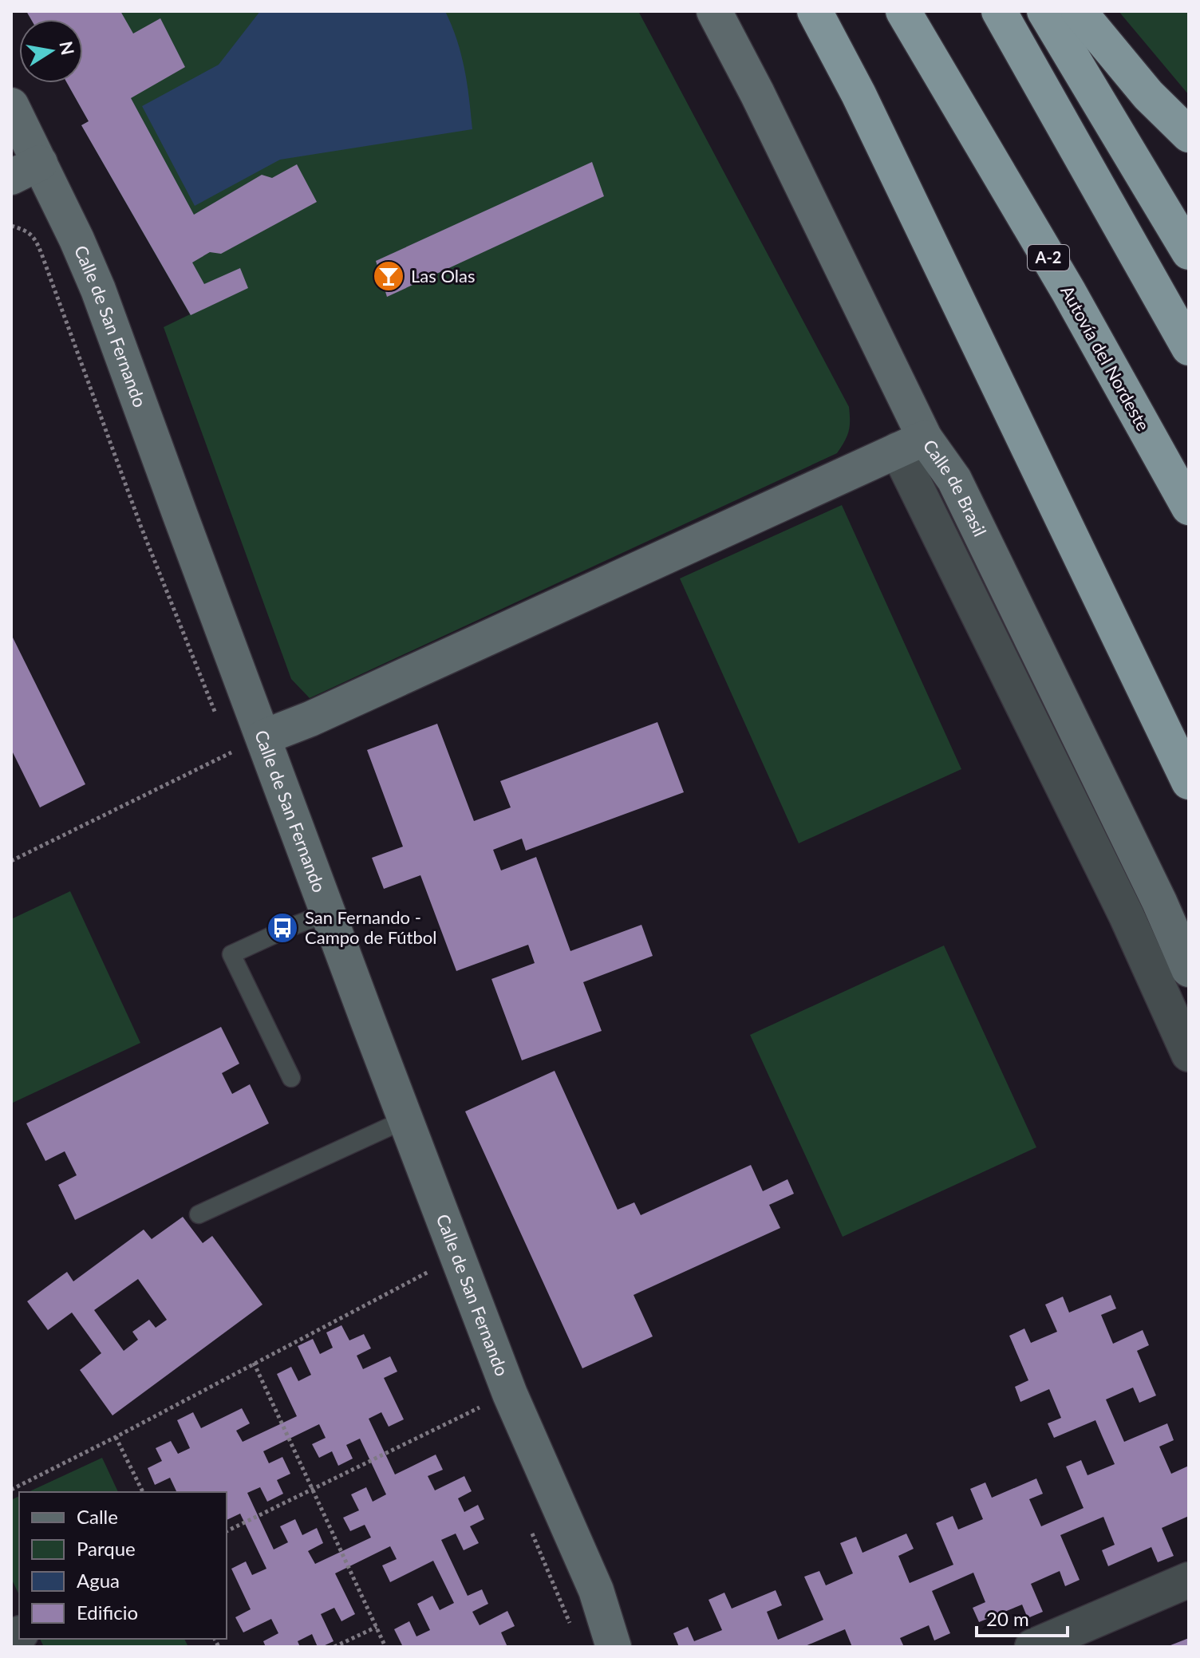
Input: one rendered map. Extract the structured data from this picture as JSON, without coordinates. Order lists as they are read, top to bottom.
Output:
{
  "streets": {
    "highway": ["A-2", "Autovía del Nordeste"],
    "street": ["Calle de San Fernando", "Calle de Brasil"]
  },
  "places": {
    "bar": ["Las Olas"],
    "bus stop": ["San Fernando - Campo de Fútbol"]
  },
  "legend": [
    "Calle",
    "Parque",
    "Agua",
    "Edificio"
  ],
  "scale_bar": "20 m",
  "north": "right"
}
